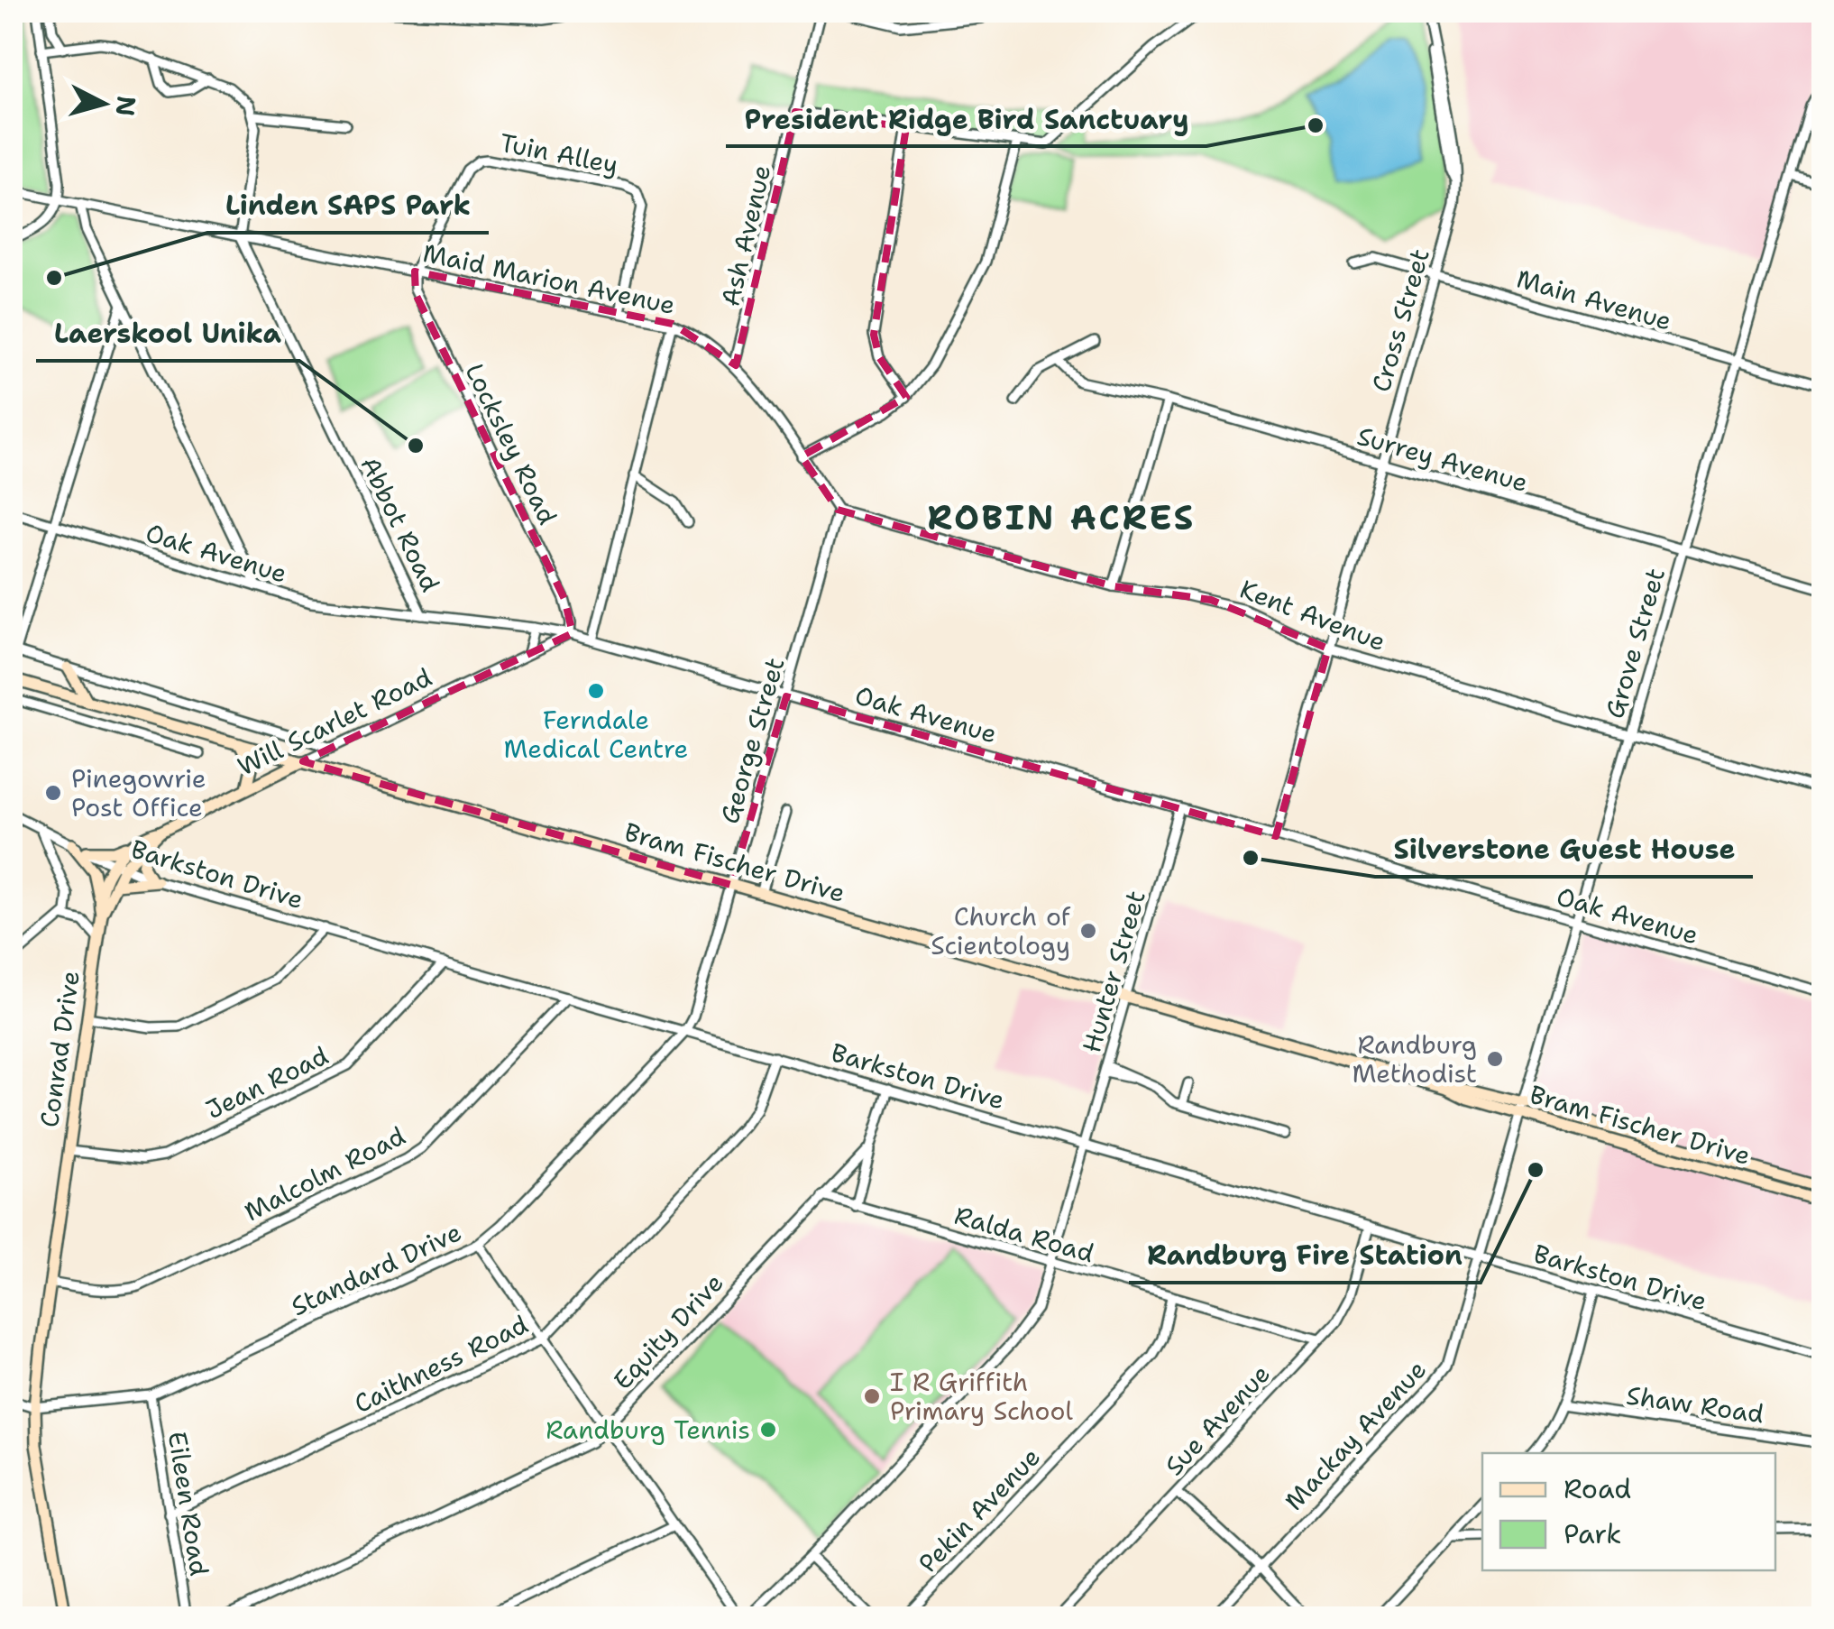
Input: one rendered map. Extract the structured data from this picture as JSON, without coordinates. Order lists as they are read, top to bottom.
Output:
{
  "streets": {
    "main road": ["Will Scarlet Road", "Bram Fischer Drive", "Conrad Drive"],
    "street": [
      "Tuin Alley",
      "Ash Avenue",
      "Maid Marion Avenue",
      "Main Avenue",
      "Cross Street",
      "Locksley Road",
      "Surrey Avenue",
      "Abbot Road",
      "Oak Avenue",
      "Kent Avenue",
      "Grove Street",
      "George Street",
      "Barkston Drive",
      "Hunter Street",
      "Jean Road",
      "Malcolm Road",
      "Ralda Road",
      "Standard Drive",
      "Equity Drive",
      "Caithness Road",
      "Shaw Road",
      "Sue Avenue",
      "Mackay Avenue",
      "Eileen Road",
      "Pekin Avenue"
    ]
  },
  "crossings": [
    ["Tuin Alley", "Maid Marion Avenue"],
    ["Tuin Alley", "Locksley Road"],
    ["Ash Avenue", "Maid Marion Avenue"],
    ["Maid Marion Avenue", "Locksley Road"],
    ["Maid Marion Avenue", "Abbot Road"],
    ["Maid Marion Avenue", "Kent Avenue"],
    ["Maid Marion Avenue", "George Street"],
    ["Main Avenue", "Cross Street"],
    ["Main Avenue", "Grove Street"],
    ["Cross Street", "Surrey Avenue"],
    ["Cross Street", "Oak Avenue"],
    ["Cross Street", "Kent Avenue"],
    ["Locksley Road", "Oak Avenue"],
    ["Locksley Road", "Will Scarlet Road"],
    ["Surrey Avenue", "Grove Street"],
    ["Abbot Road", "Oak Avenue"],
    ["Oak Avenue", "Grove Street"],
    ["Oak Avenue", "Will Scarlet Road"],
    ["Oak Avenue", "George Street"],
    ["Oak Avenue", "Hunter Street"],
    ["Kent Avenue", "Grove Street"],
    ["Kent Avenue", "George Street"],
    ["Grove Street", "Bram Fischer Drive"],
    ["Grove Street", "Mackay Avenue"],
    ["Will Scarlet Road", "Bram Fischer Drive"],
    ["Will Scarlet Road", "Barkston Drive"],
    ["Will Scarlet Road", "Conrad Drive"],
    ["George Street", "Bram Fischer Drive"],
    ["George Street", "Standard Drive"],
    ["Bram Fischer Drive", "Hunter Street"],
    ["Barkston Drive", "Hunter Street"],
    ["Barkston Drive", "Conrad Drive"],
    ["Barkston Drive", "Jean Road"],
    ["Barkston Drive", "Malcolm Road"],
    ["Barkston Drive", "Standard Drive"],
    ["Barkston Drive", "Equity Drive"],
    ["Barkston Drive", "Caithness Road"],
    ["Barkston Drive", "Sue Avenue"],
    ["Barkston Drive", "Mackay Avenue"],
    ["Hunter Street", "Ralda Road"],
    ["Conrad Drive", "Jean Road"],
    ["Conrad Drive", "Malcolm Road"],
    ["Conrad Drive", "Standard Drive"],
    ["Ralda Road", "Equity Drive"],
    ["Ralda Road", "Sue Avenue"],
    ["Ralda Road", "Pekin Avenue"],
    ["Standard Drive", "Eileen Road"],
    ["Caithness Road", "Eileen Road"]
  ],
  "districts": ["ROBIN ACRES"],
  "places": [
    "President Ridge Bird Sanctuary",
    "Linden SAPS Park",
    "Laerskool Unika",
    "Ferndale Medical Centre",
    "Pinegowrie Post Office",
    "Silverstone Guest House",
    "Church of Scientology",
    "Randburg Methodist",
    "Randburg Fire Station",
    "I R Griffith Primary School",
    "Randburg Tennis"
  ],
  "legend": ["Road", "Park"],
  "north": "right"
}
